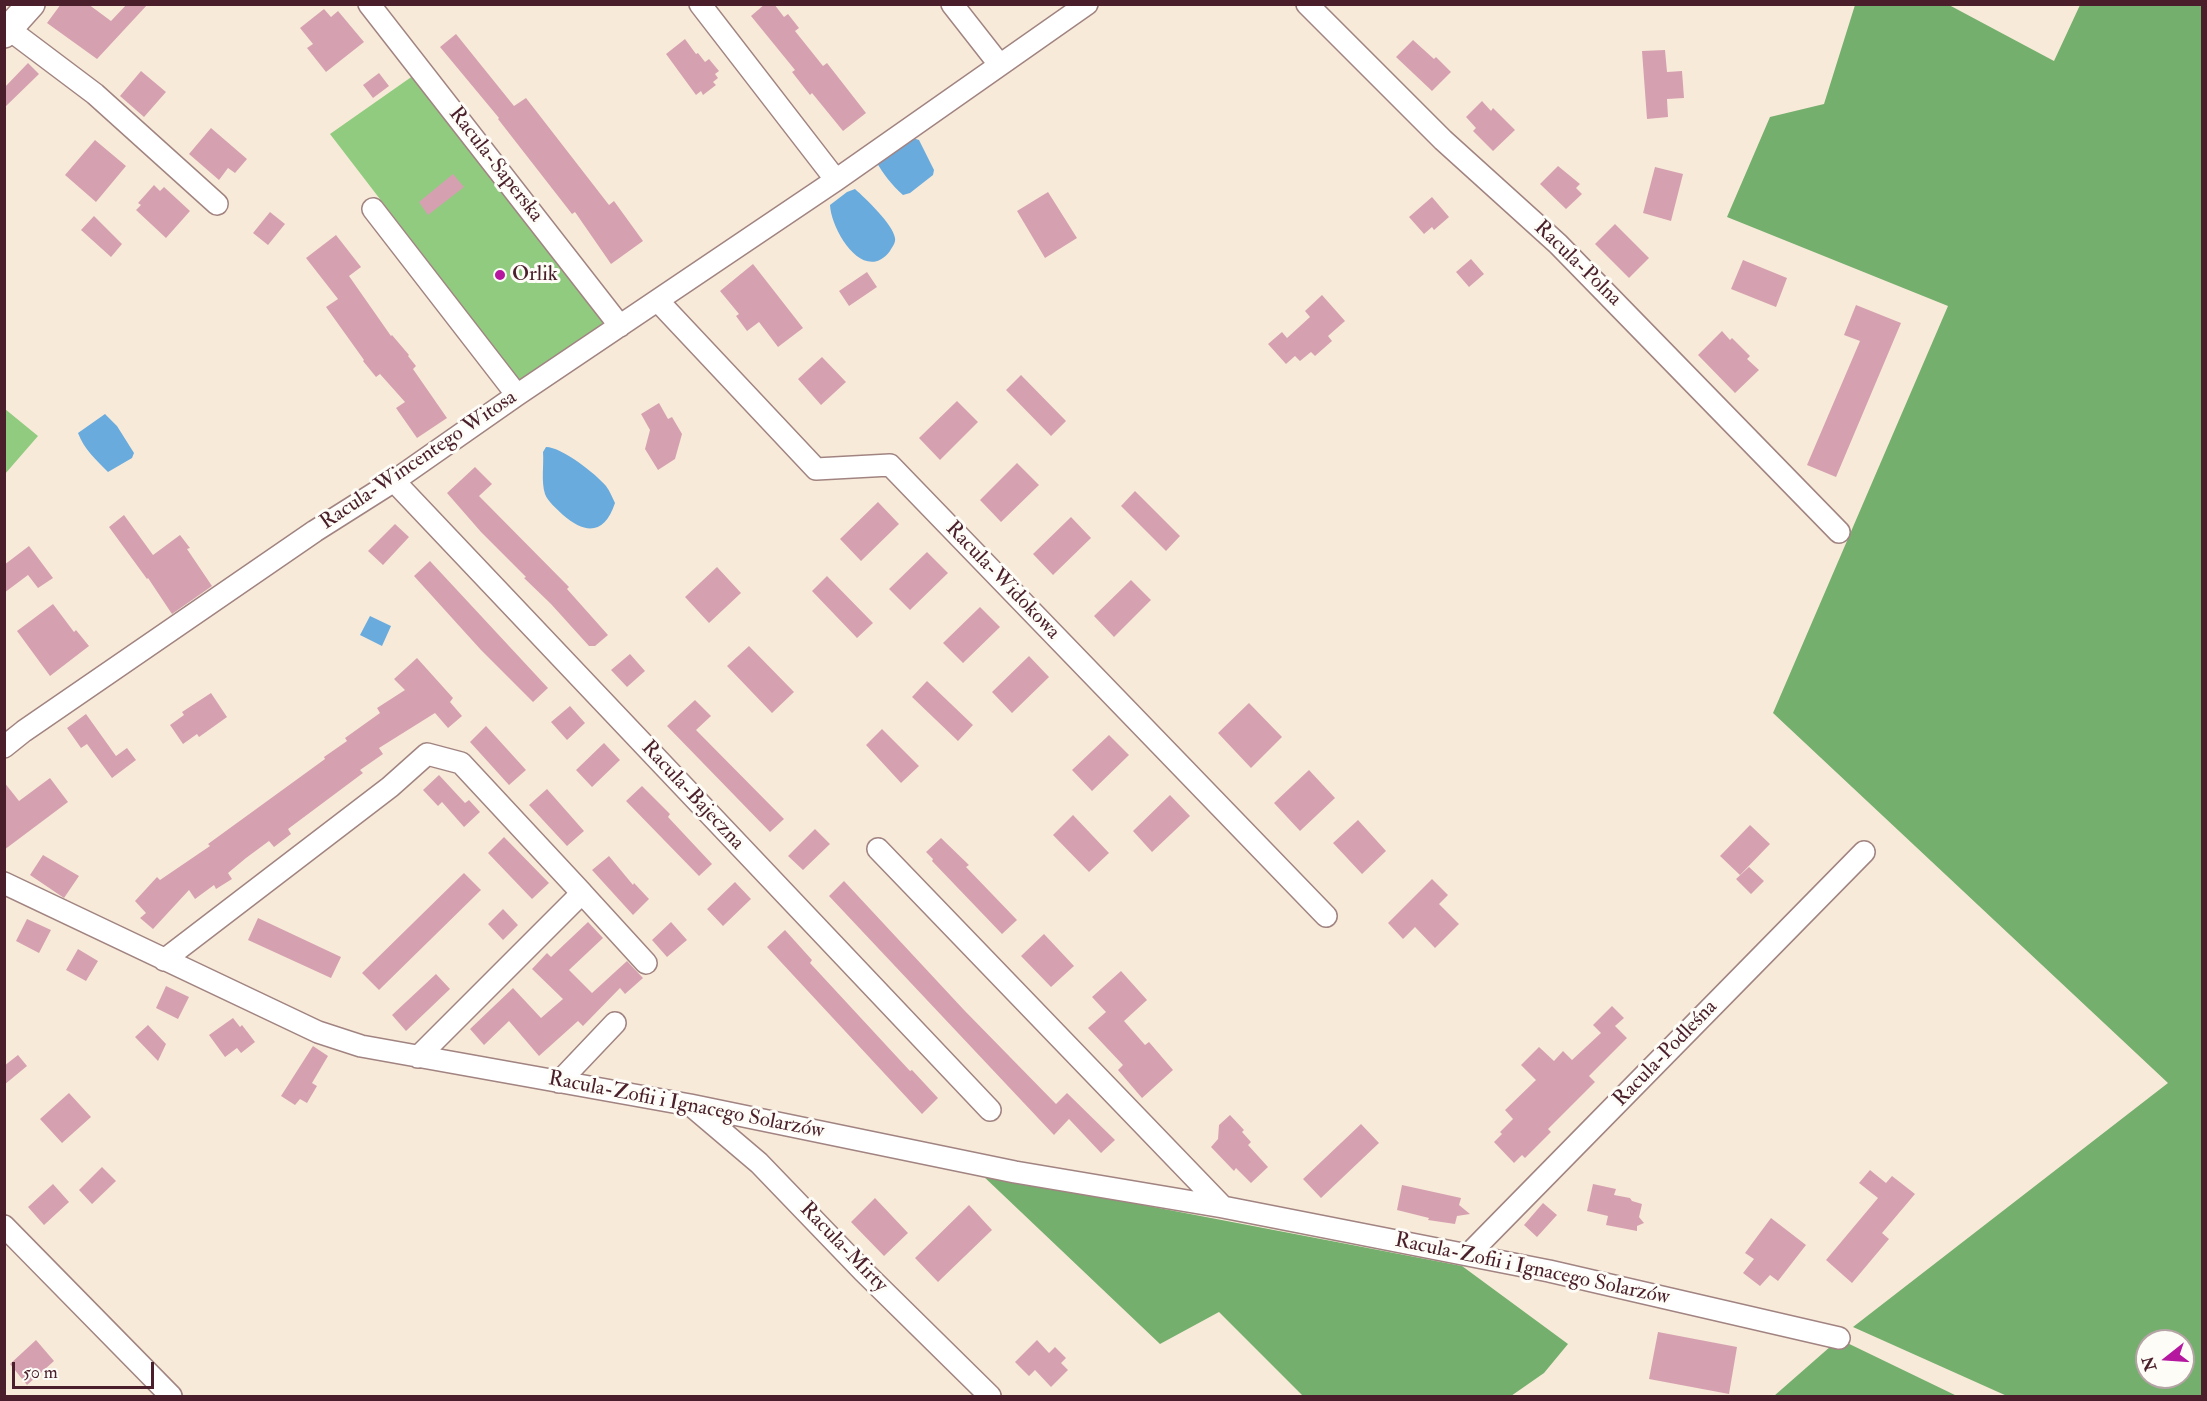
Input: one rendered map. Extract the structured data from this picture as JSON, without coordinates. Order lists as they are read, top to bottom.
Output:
{
  "streets": {
    "street": [
      "Racula-Saperska",
      "Racula-Polna",
      "Racula-Wincentego Witosa",
      "Racula-Widokowa",
      "Racula-Bajeczna",
      "Racula-Podleśna",
      "Racula-Zofii i Ignacego Solarzów",
      "Racula-Mirty"
    ]
  },
  "crossings": [
    ["Racula-Saperska", "Racula-Wincentego Witosa"],
    ["Racula-Wincentego Witosa", "Racula-Widokowa"],
    ["Racula-Wincentego Witosa", "Racula-Bajeczna"],
    ["Racula-Podleśna", "Racula-Zofii i Ignacego Solarzów"],
    ["Racula-Zofii i Ignacego Solarzów", "Racula-Mirty"]
  ],
  "places": ["Orlik"],
  "scale_bar": "50 m",
  "north": "left"
}
